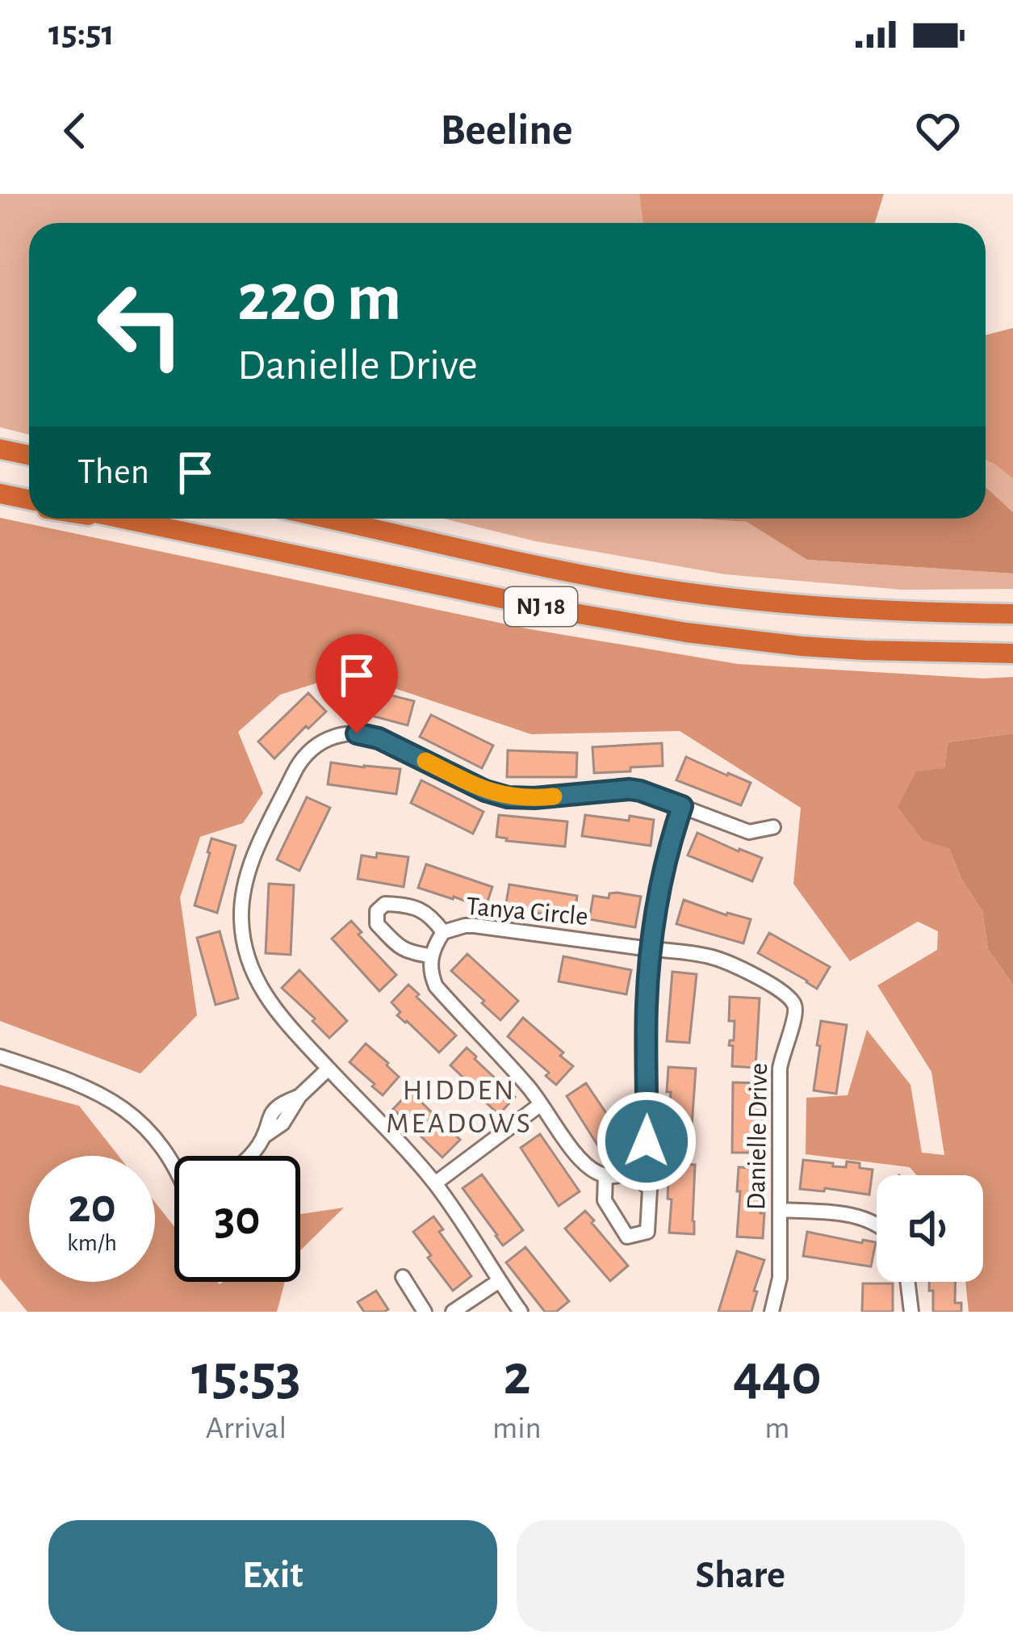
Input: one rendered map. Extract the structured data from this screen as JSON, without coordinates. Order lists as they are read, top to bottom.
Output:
{
  "streets": {
    "highway": ["NJ 18"],
    "street": ["Tanya Circle", "Danielle Drive"]
  },
  "crossings": [
    ["Tanya Circle", "Danielle Drive"]
  ],
  "districts": ["HIDDEN MEADOWS"],
  "page": {
    "status": "15:51",
    "header": "Beeline",
    "turn": ["220 m", "Danielle Drive"],
    "then": "Then",
    "speed": "20 km/h",
    "limit": "30",
    "eta": [
      "15:53",
      "Arrival",
      "2",
      "min",
      "440",
      "m"
    ],
    "buttons": ["Exit", "Share"]
  }
}
